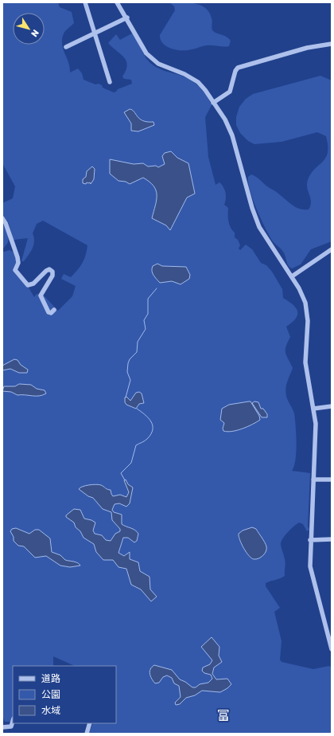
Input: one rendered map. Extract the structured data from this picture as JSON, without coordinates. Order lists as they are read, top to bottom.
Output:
{
  "districts": ["富"],
  "legend": ["道路", "公園", "水域"],
  "north": "bottom right"
}
